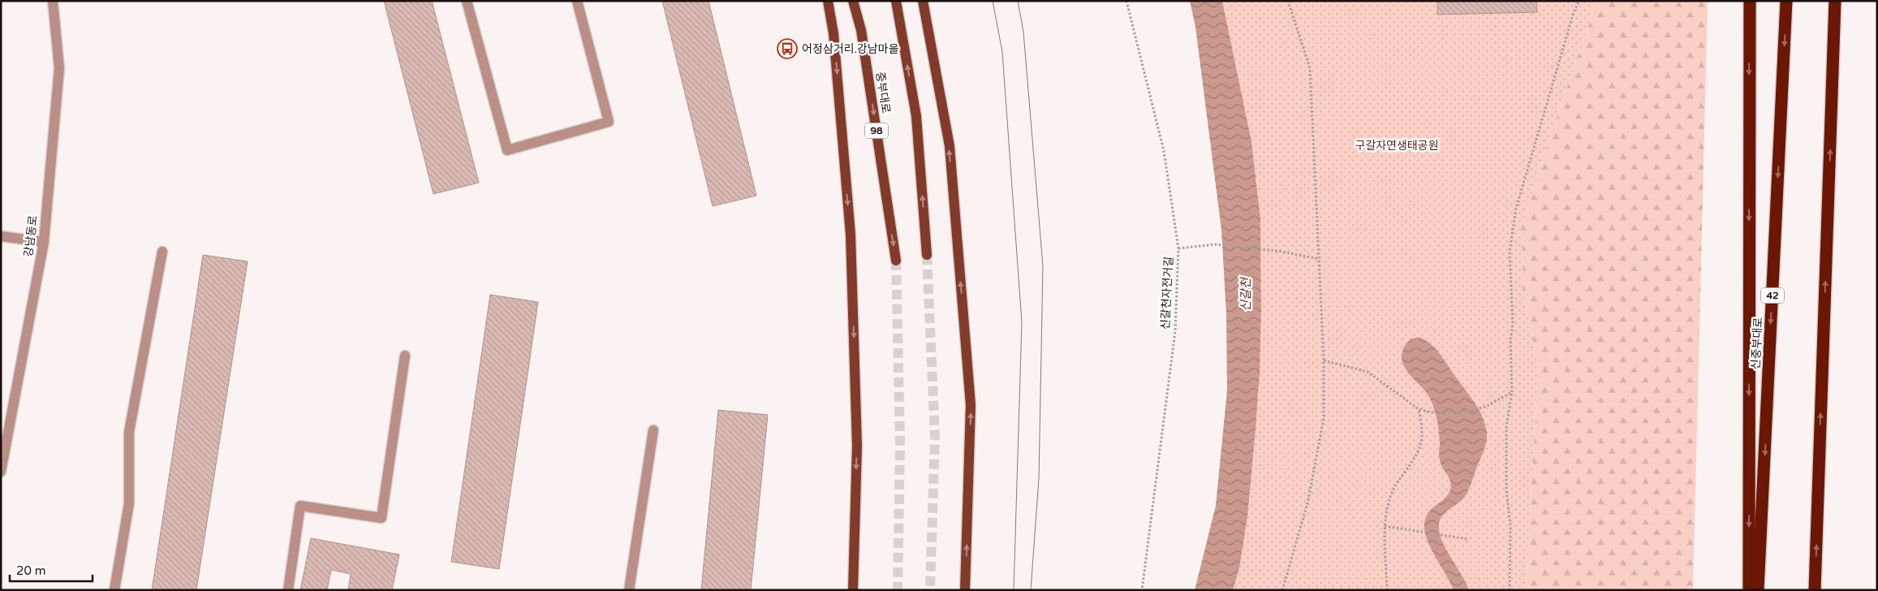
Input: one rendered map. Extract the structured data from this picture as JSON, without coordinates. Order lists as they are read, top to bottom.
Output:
{
  "streets": {
    "highway": ["42", "신중부대로"],
    "main road": ["중부대로", "98"],
    "street": ["강남동로"],
    "path": ["신갈천자전거길"]
  },
  "water": ["신갈천"],
  "parks": ["구갈자연생태공원"],
  "places": {
    "bus stop": ["어정삼거리.강남마을"]
  },
  "scale_bar": "20 m"
}
